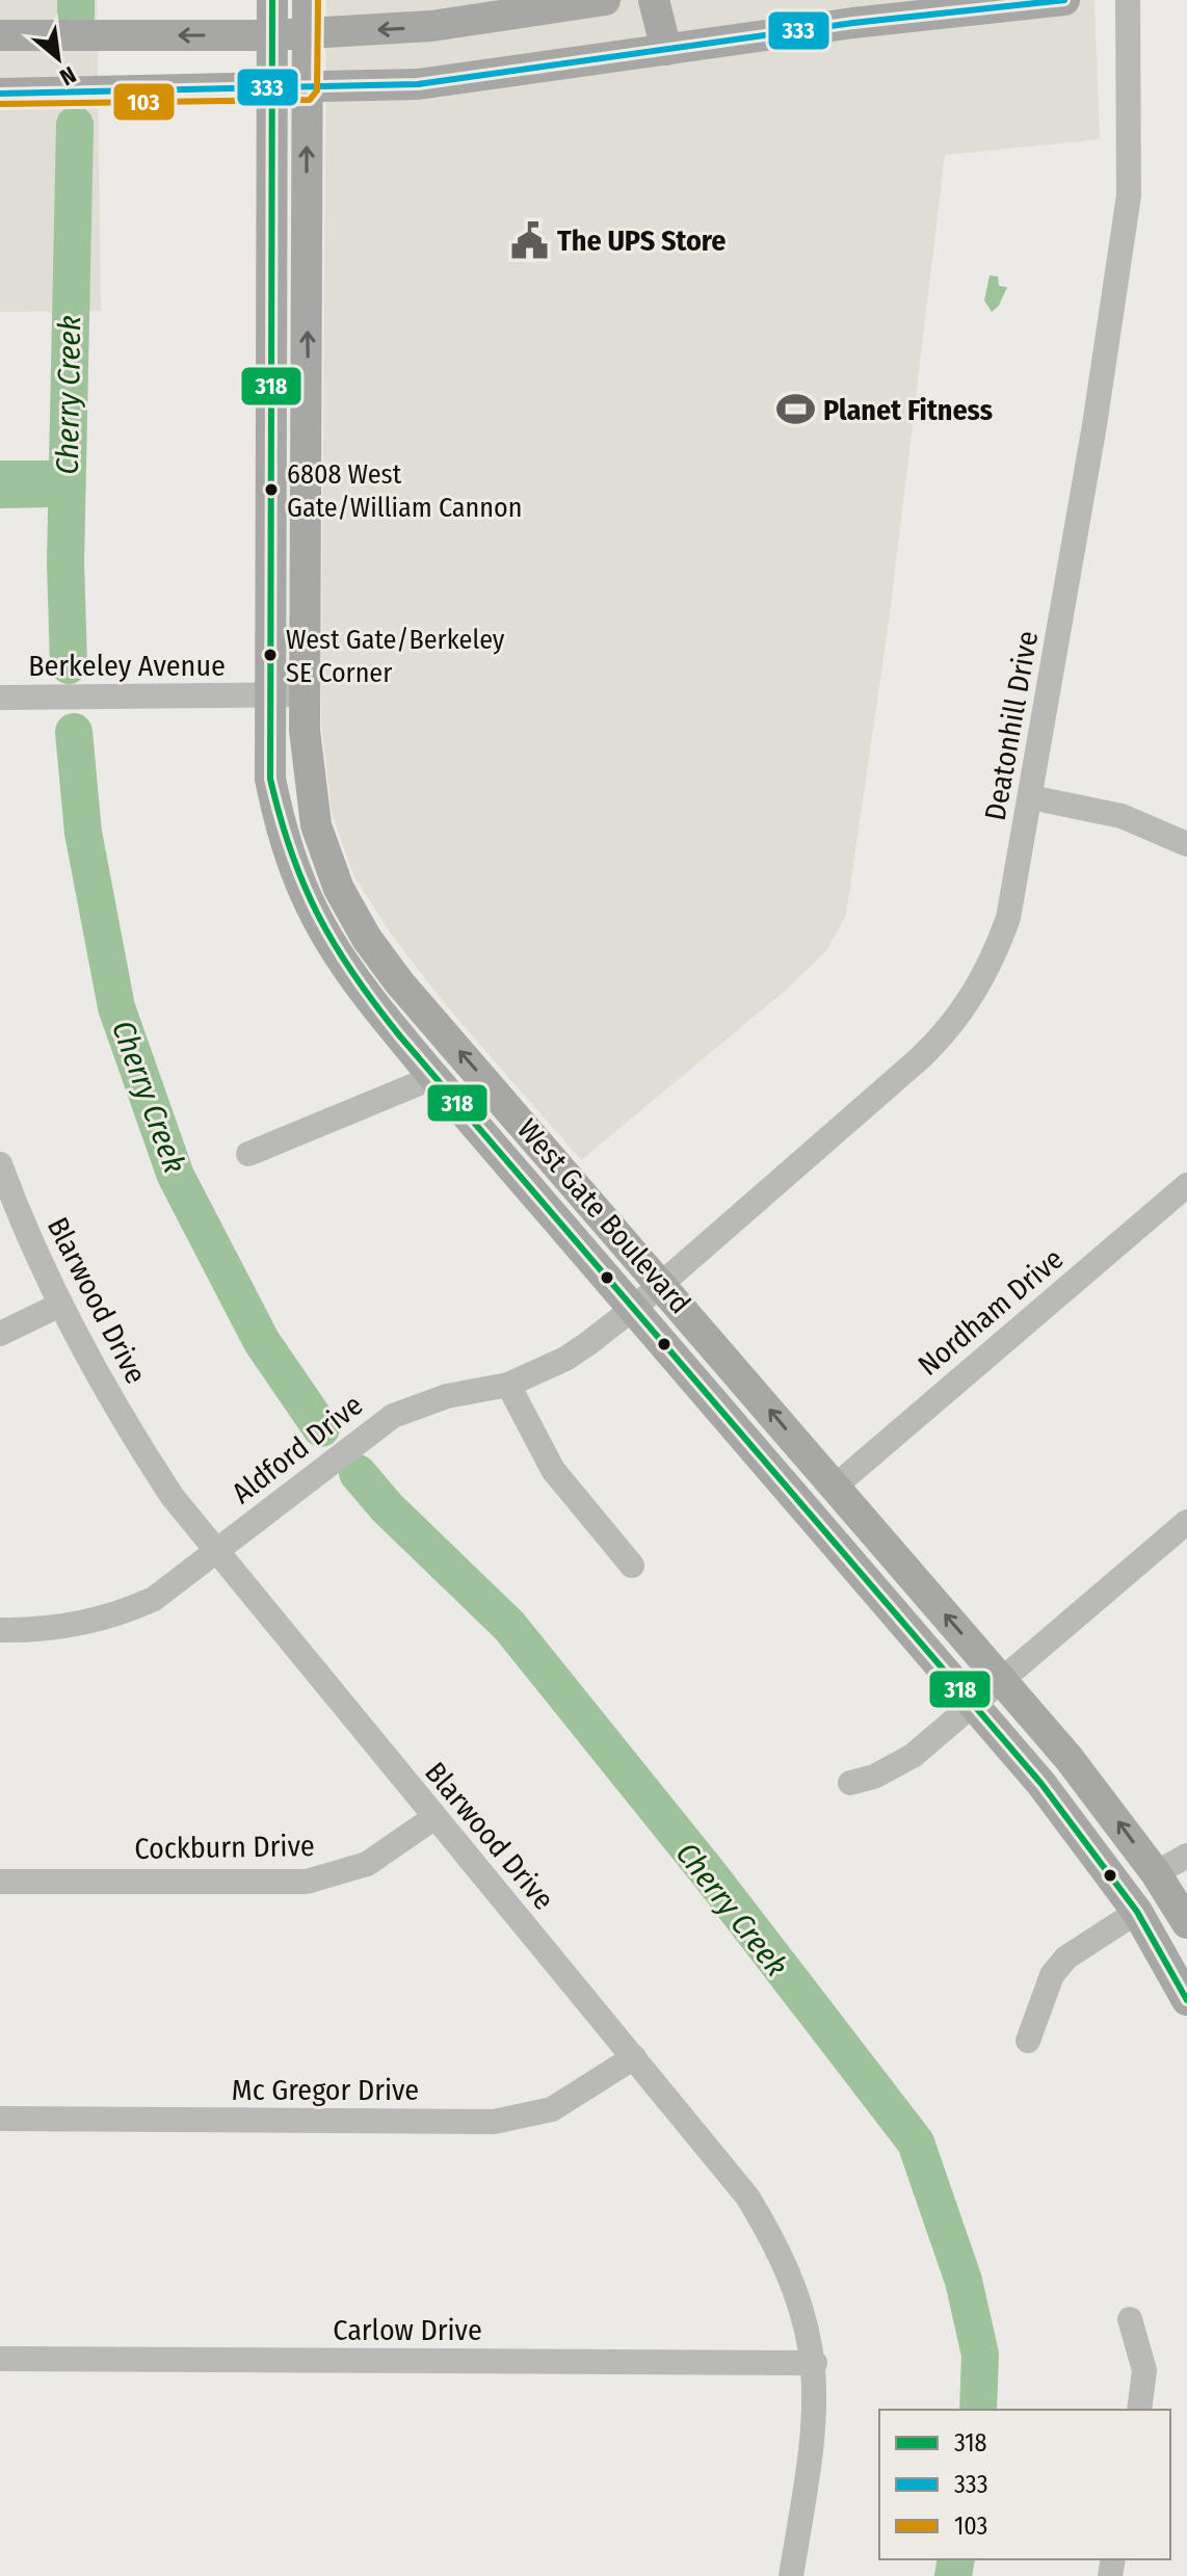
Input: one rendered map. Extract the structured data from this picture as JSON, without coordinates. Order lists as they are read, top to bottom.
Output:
{
  "streets": {
    "main road": ["West Gate Boulevard"],
    "street": [
      "Berkeley Avenue",
      "Deatonhill Drive",
      "Blarwood Drive",
      "Nordham Drive",
      "Aldford Drive",
      "Cockburn Drive",
      "Mc Gregor Drive",
      "Carlow Drive"
    ]
  },
  "crossings": [
    ["Berkeley Avenue", "West Gate Boulevard"],
    ["Deatonhill Drive", "West Gate Boulevard"],
    ["Deatonhill Drive", "Aldford Drive"],
    ["West Gate Boulevard", "Nordham Drive"],
    ["West Gate Boulevard", "Aldford Drive"],
    ["Blarwood Drive", "Aldford Drive"],
    ["Blarwood Drive", "Cockburn Drive"],
    ["Blarwood Drive", "Mc Gregor Drive"],
    ["Blarwood Drive", "Carlow Drive"]
  ],
  "water": ["Cherry Creek"],
  "places": {
    "public building": ["The UPS Store"],
    "sports": ["Planet Fitness"],
    "other": ["6808 West Gate/William Cannon", "West Gate/Berkeley SE Corner"]
  },
  "lines": ["transit line 318", "transit line 333", "transit line 103"],
  "legend": ["318", "333", "103"],
  "north": "bottom right"
}
